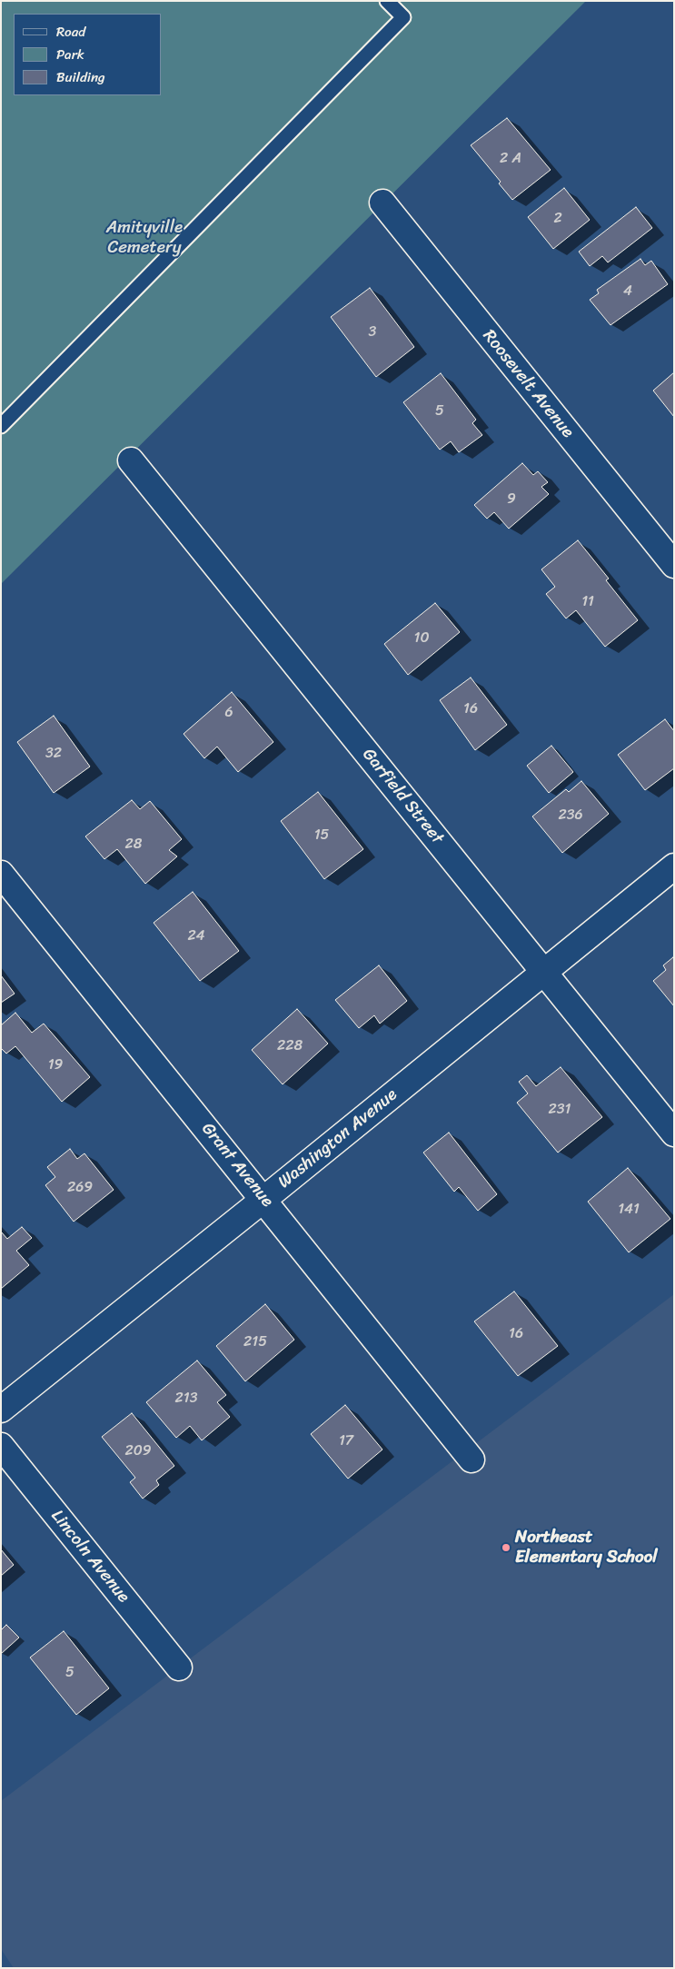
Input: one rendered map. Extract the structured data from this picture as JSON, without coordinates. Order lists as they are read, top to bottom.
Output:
{
  "streets": {
    "street": [
      "Roosevelt Avenue",
      "Garfield Street",
      "Washington Avenue",
      "Grant Avenue",
      "Lincoln Avenue"
    ]
  },
  "crossings": [
    ["Garfield Street", "Washington Avenue"],
    ["Washington Avenue", "Grant Avenue"]
  ],
  "parks": ["Amityville Cemetery"],
  "places": ["Northeast Elementary School"],
  "house_numbers": [
    "2 A",
    "2",
    "4",
    "3",
    "5",
    "9",
    "11",
    "10",
    "16",
    "6",
    "32",
    "236",
    "15",
    "28",
    "24",
    "228",
    "19",
    "231",
    "269",
    "141",
    "16",
    "215",
    "213",
    "17",
    "209",
    "5"
  ],
  "legend": ["Road", "Park", "Building"]
}
